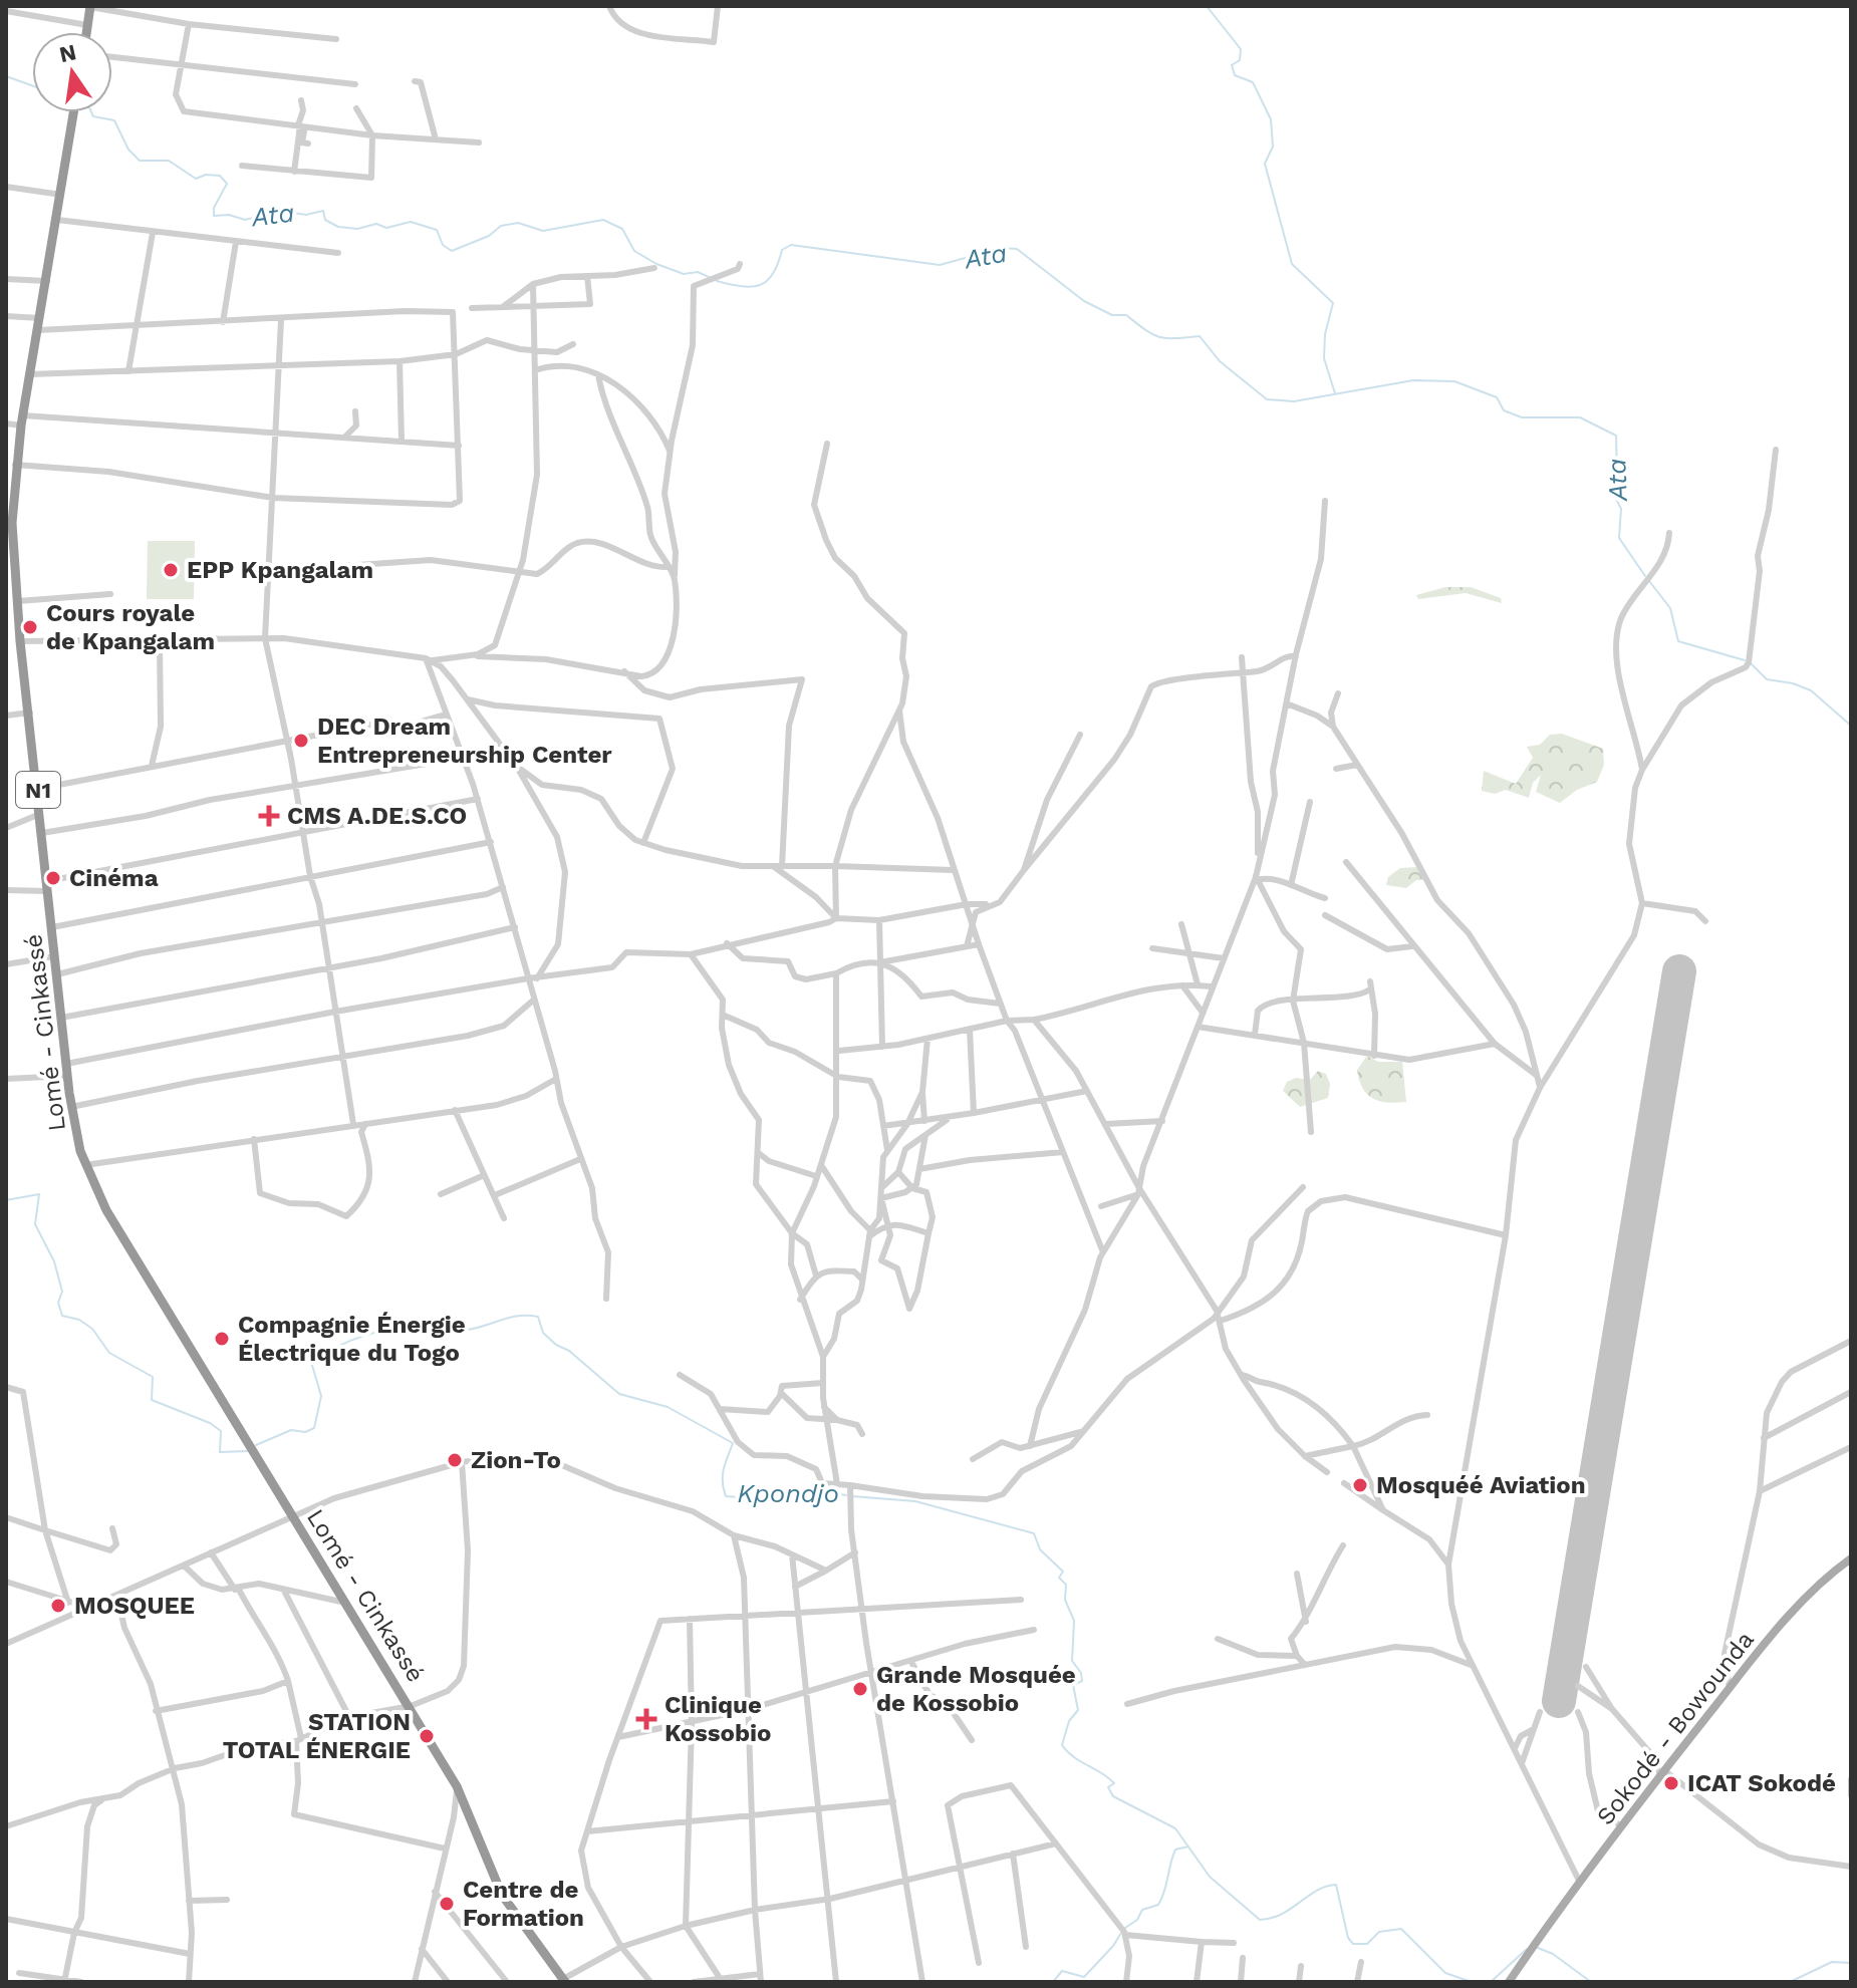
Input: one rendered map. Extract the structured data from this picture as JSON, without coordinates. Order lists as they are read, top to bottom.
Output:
{
  "streets": {
    "highway": ["N1", "Lomé - Cinkassé"],
    "main road": ["Sokodé - Bowounda"]
  },
  "water": ["Ata", "Kpondjo"],
  "places": {
    "other": [
      "EPP Kpangalam",
      "Cours royale de Kpangalam",
      "DEC Dream Entrepreneurship Center",
      "Cinéma",
      "Compagnie Énergie Électrique du Togo",
      "Zion-To",
      "Mosquéé Aviation",
      "MOSQUEE",
      "Grande Mosquée de Kossobio",
      "STATION TOTAL ÉNERGIE",
      "ICAT Sokodé",
      "Centre de Formation"
    ],
    "health": ["CMS A.DE.S.CO", "Clinique Kossobio"]
  },
  "north": "top"
}
